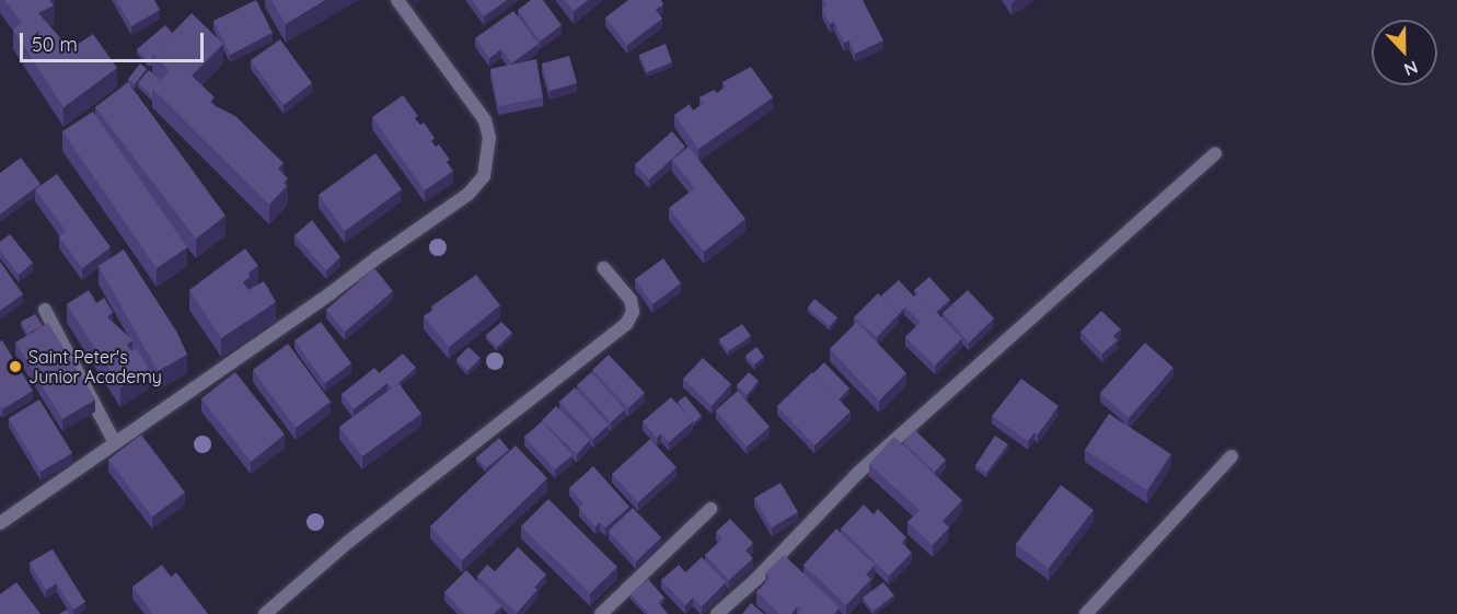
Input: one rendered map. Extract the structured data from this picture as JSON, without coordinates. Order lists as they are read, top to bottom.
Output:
{
  "places": ["Saint Peter's Junior Academy"],
  "scale_bar": "50 m",
  "north": "bottom"
}
